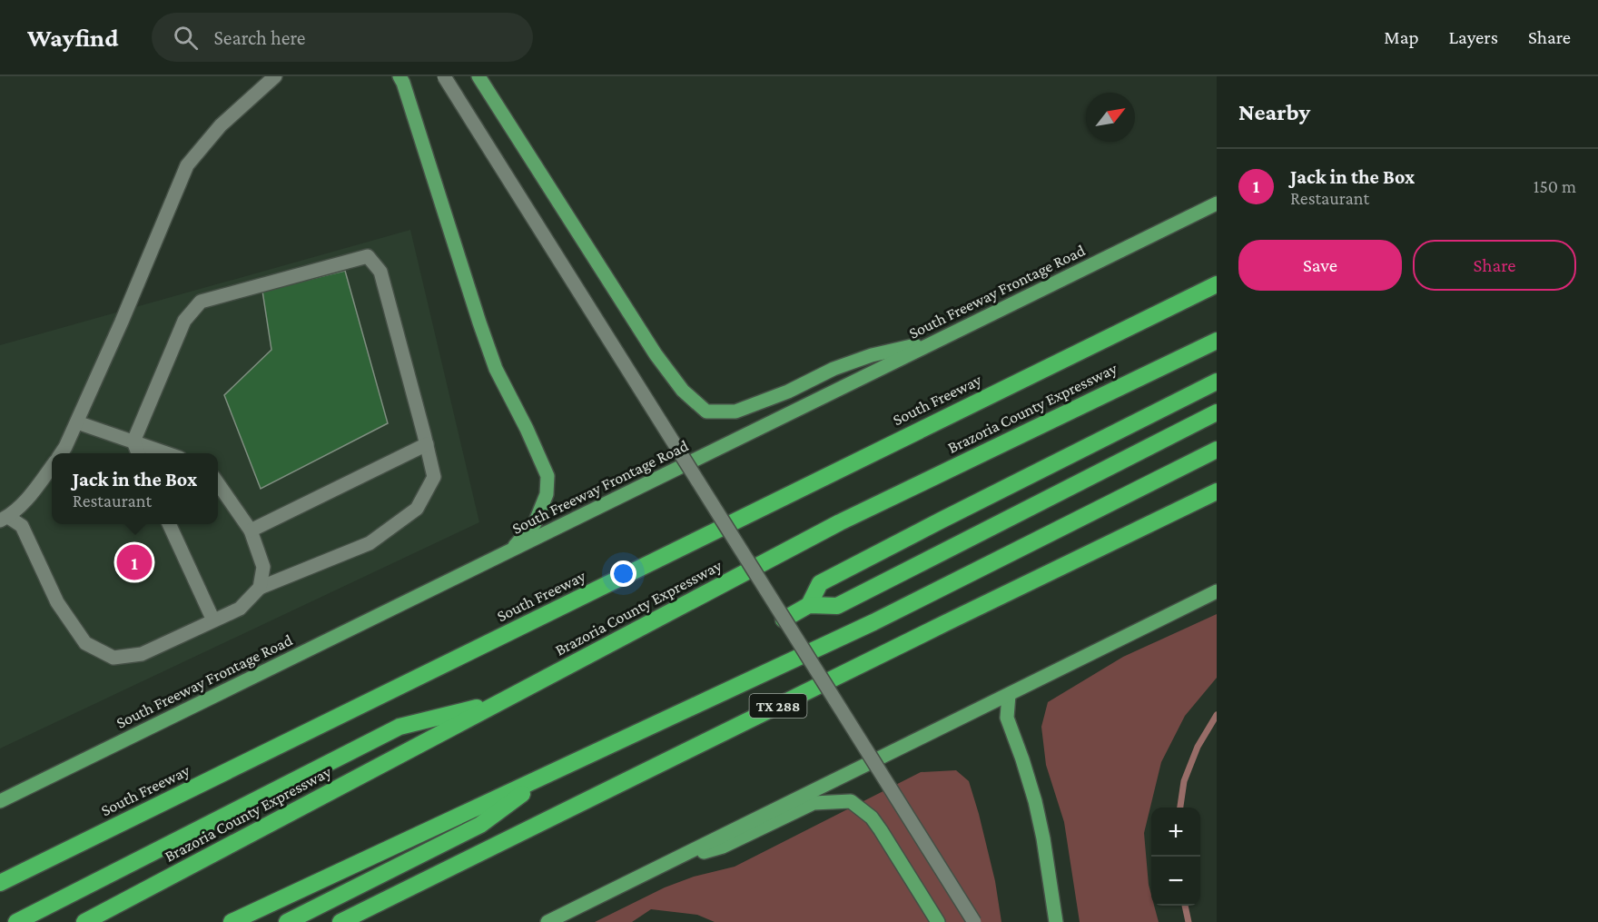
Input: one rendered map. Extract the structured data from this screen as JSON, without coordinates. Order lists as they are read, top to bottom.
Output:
{
  "streets": {
    "highway": ["South Freeway", "Brazoria County Expressway", "TX 288"],
    "main road": ["South Freeway Frontage Road"]
  },
  "north": "top right",
  "page": {
    "header": "Wayfind",
    "search": "Search here",
    "nav": ["Map", "Layers", "Share"],
    "heading": "Nearby",
    "list": [
      {
        "mark": "1",
        "name": "Jack in the Box",
        "note": "Restaurant",
        "value": "150 m"
      }
    ],
    "buttons": ["Save", "Share"],
    "popup": ["Jack in the Box", "Restaurant"],
    "pins": "1",
    "map_buttons": ["+", "−"]
  }
}
